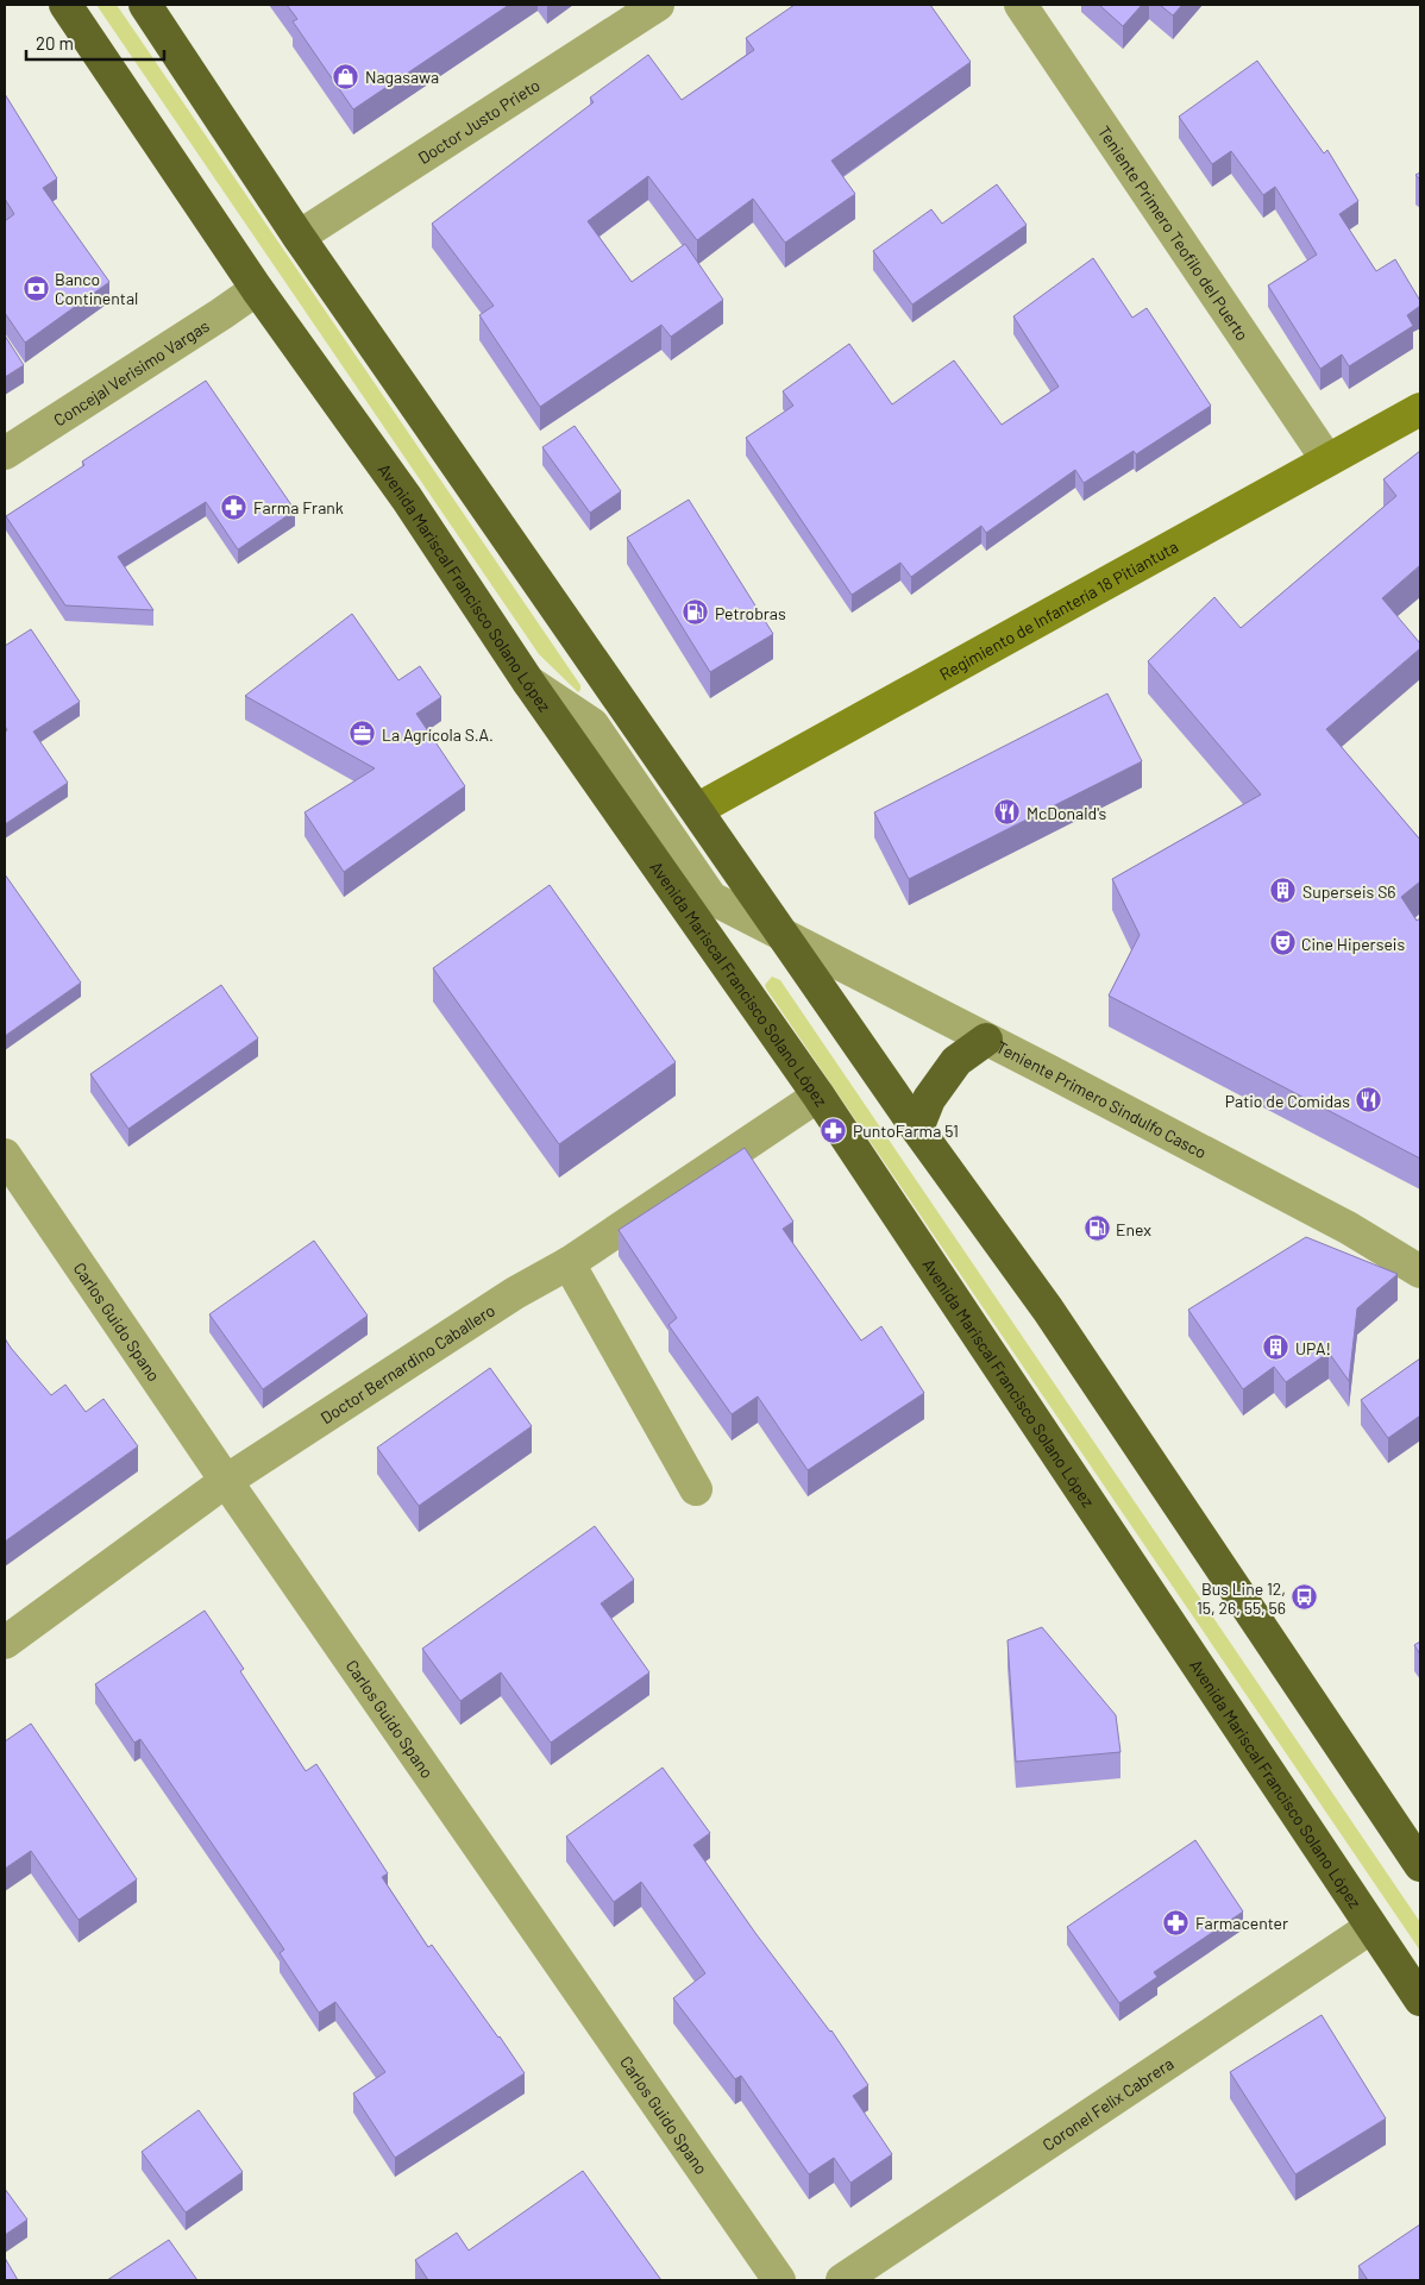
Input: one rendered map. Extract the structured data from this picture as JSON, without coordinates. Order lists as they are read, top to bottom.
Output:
{
  "streets": {
    "highway": ["Avenida Mariscal Francisco Solano López"],
    "main road": ["Regimiento de Infantería 18 Pitiantuta"],
    "street": [
      "Doctor Justo Prieto",
      "Teniente Primero Teofilo del Puerto",
      "Concejal Verisimo Vargas",
      "Teniente Primero Sindulfo Casco",
      "Carlos Guido Spano",
      "Doctor Bernardino Caballero",
      "Coronel Felix Cabrera"
    ]
  },
  "crossings": [
    ["Teniente Primero Teofilo del Puerto", "Regimiento de Infantería 18 Pitiantuta"],
    ["Concejal Verisimo Vargas", "Avenida Mariscal Francisco Solano López"],
    ["Avenida Mariscal Francisco Solano López", "Teniente Primero Sindulfo Casco"],
    ["Avenida Mariscal Francisco Solano López", "Doctor Bernardino Caballero"],
    ["Avenida Mariscal Francisco Solano López", "Coronel Felix Cabrera"],
    ["Carlos Guido Spano", "Doctor Bernardino Caballero"]
  ],
  "places": {
    "shop": ["Nagasawa"],
    "bank": ["Banco Continental"],
    "pharmacy": ["Farma Frank", "PuntoFarma 51", "Farmacenter"],
    "fuel station": ["Petrobras", "Enex"],
    "office": ["La Agrícola S.A."],
    "restaurant": ["McDonald's", "Patio de Comidas"],
    "building": ["Superseis S6", "UPA!"],
    "theatre": ["Cine Hiperseis"],
    "bus stop": ["Bus Line 12, 15, 26, 55, 56"]
  },
  "scale_bar": "20 m"
}
